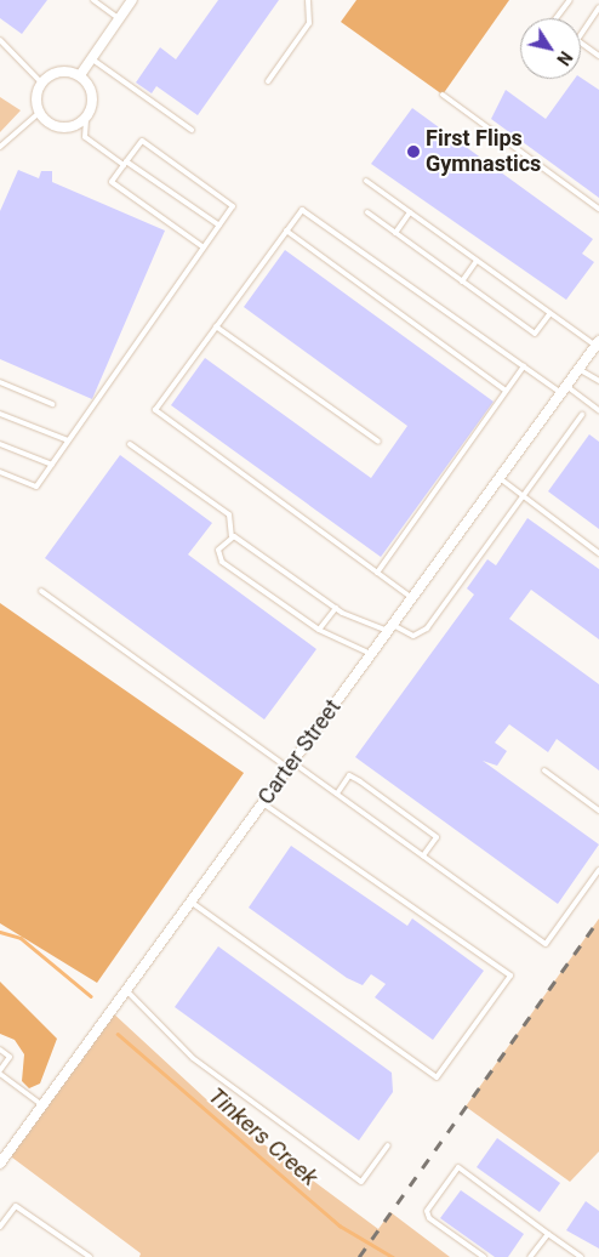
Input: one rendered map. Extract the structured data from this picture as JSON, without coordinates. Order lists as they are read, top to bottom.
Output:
{
  "streets": {
    "street": ["Carter Street"]
  },
  "water": ["Tinkers Creek"],
  "places": ["First Flips Gymnastics"],
  "north": "bottom right"
}
